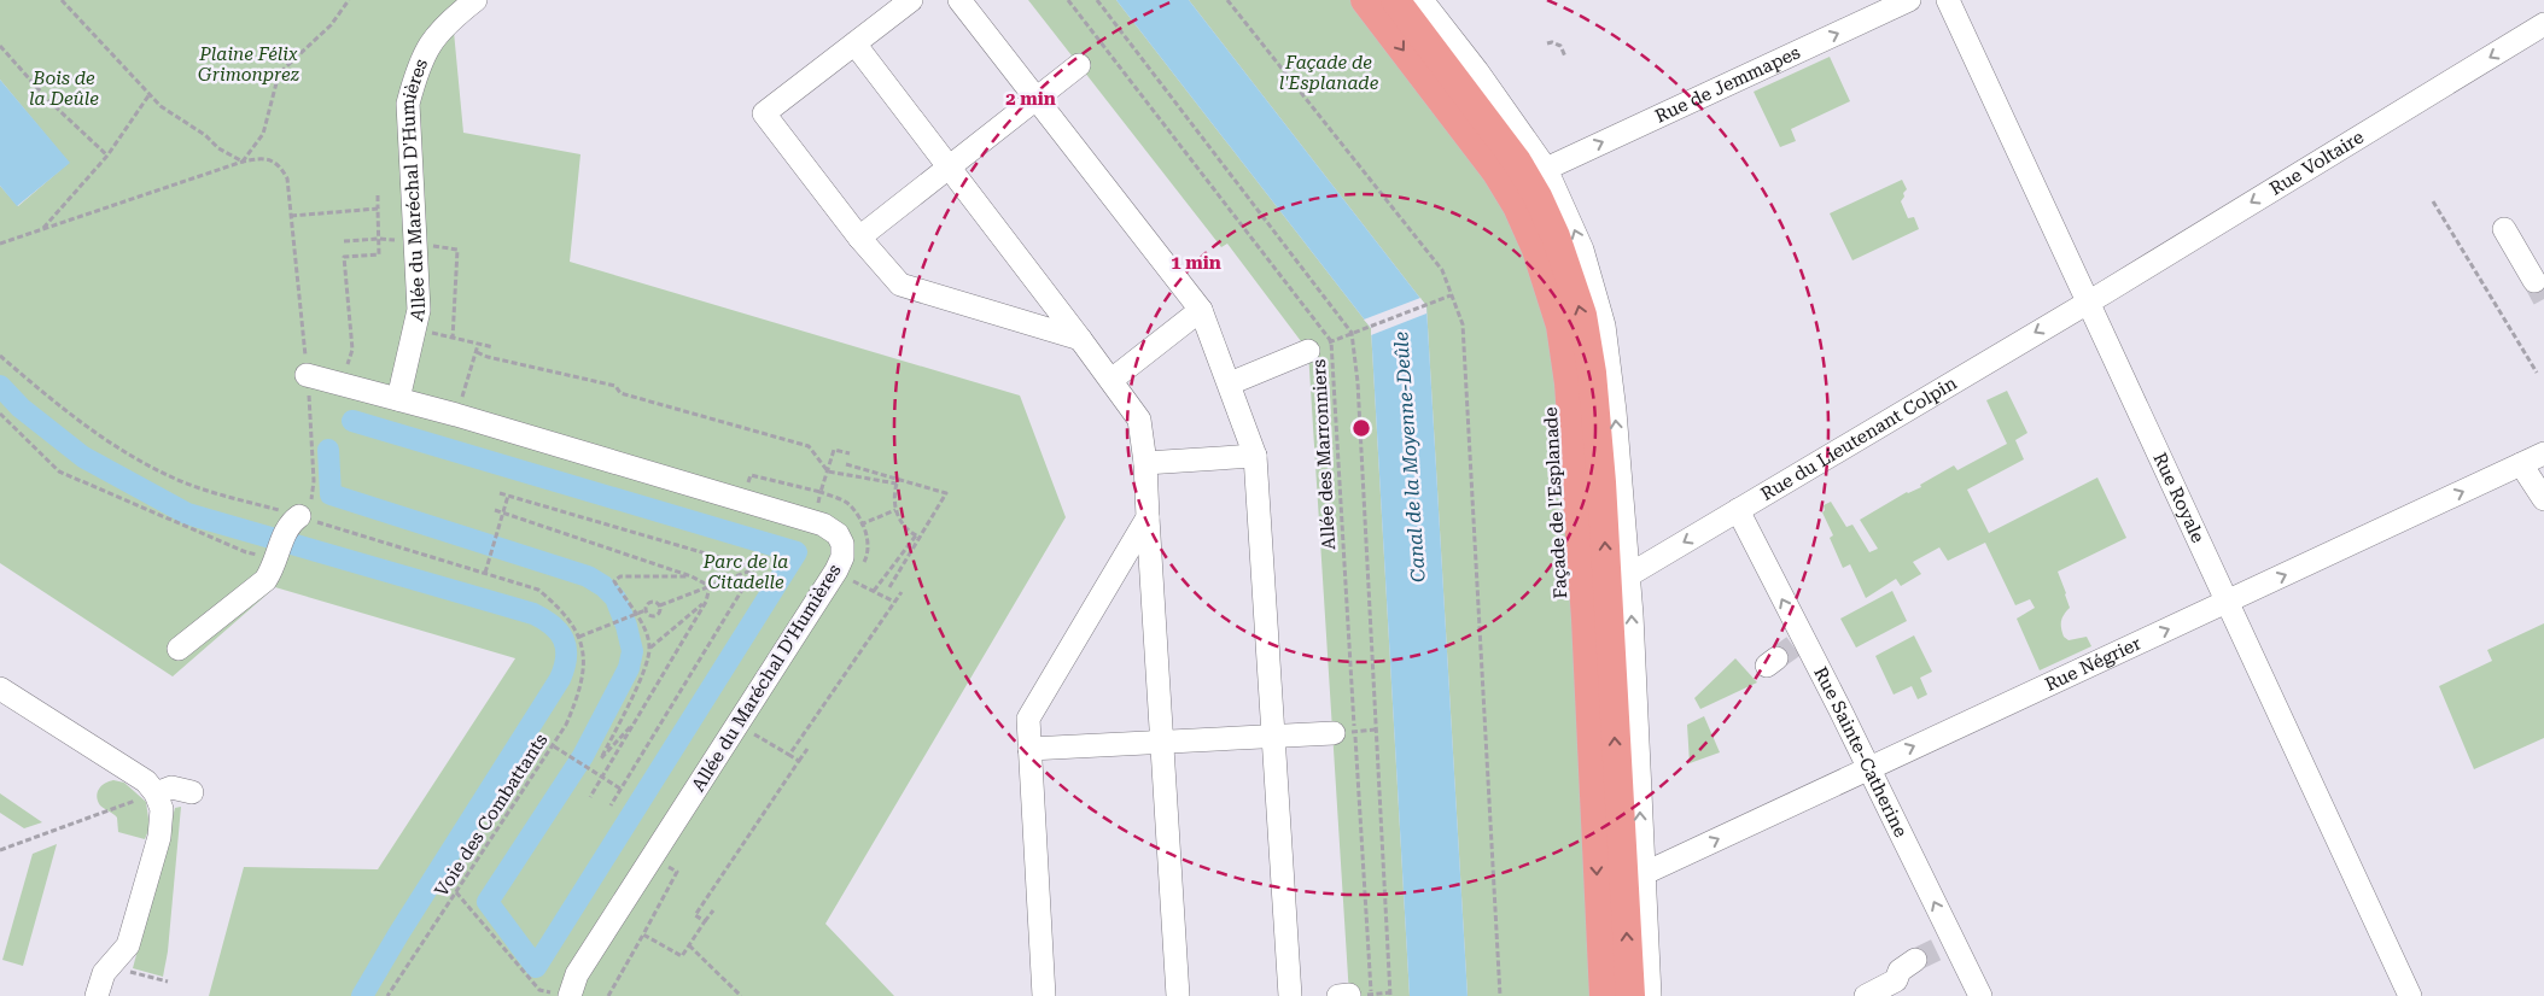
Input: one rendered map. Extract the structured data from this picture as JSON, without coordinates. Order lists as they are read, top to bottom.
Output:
{
  "streets": {
    "main road": ["Façade de l'Esplanade"],
    "street": [
      "Rue de Jemmapes",
      "Rue Voltaire",
      "Allée du Maréchal D'Humières",
      "Rue du Lieutenant Colpin",
      "Rue Royale",
      "Rue Négrier",
      "Rue Sainte-Catherine"
    ],
    "path": ["Allée des Marronniers", "Voie des Combattants"]
  },
  "crossings": [
    ["Rue de Jemmapes", "Façade de l'Esplanade"],
    ["Rue Voltaire", "Rue du Lieutenant Colpin"],
    ["Rue Voltaire", "Rue Royale"],
    ["Rue du Lieutenant Colpin", "Rue Royale"],
    ["Rue du Lieutenant Colpin", "Façade de l'Esplanade"],
    ["Rue du Lieutenant Colpin", "Rue Sainte-Catherine"],
    ["Rue Royale", "Rue Négrier"],
    ["Façade de l'Esplanade", "Rue Négrier"],
    ["Rue Négrier", "Rue Sainte-Catherine"]
  ],
  "one_way": [
    "Rue de Jemmapes",
    "Rue Voltaire",
    "Rue du Lieutenant Colpin",
    "Rue Négrier",
    "Rue Sainte-Catherine"
  ],
  "water": ["Canal de la Moyenne-Deûle"],
  "parks": [
    "Plaine Félix Grimonprez",
    "Façade de l'Esplanade",
    "Bois de la Deûle",
    "Parc de la Citadelle"
  ],
  "rings": ["2 min", "1 min"]
}
